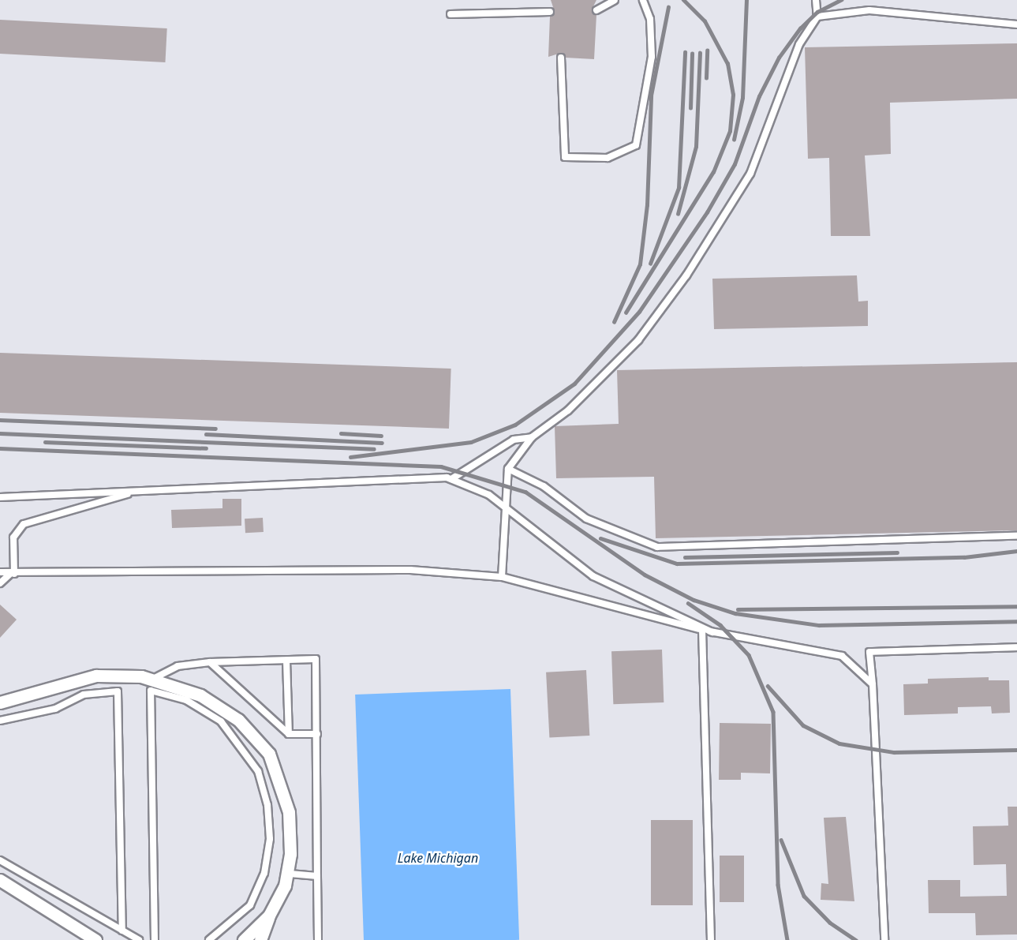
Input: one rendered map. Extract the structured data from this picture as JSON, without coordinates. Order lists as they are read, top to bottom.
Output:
{
  "water": ["Lake Michigan"]
}
